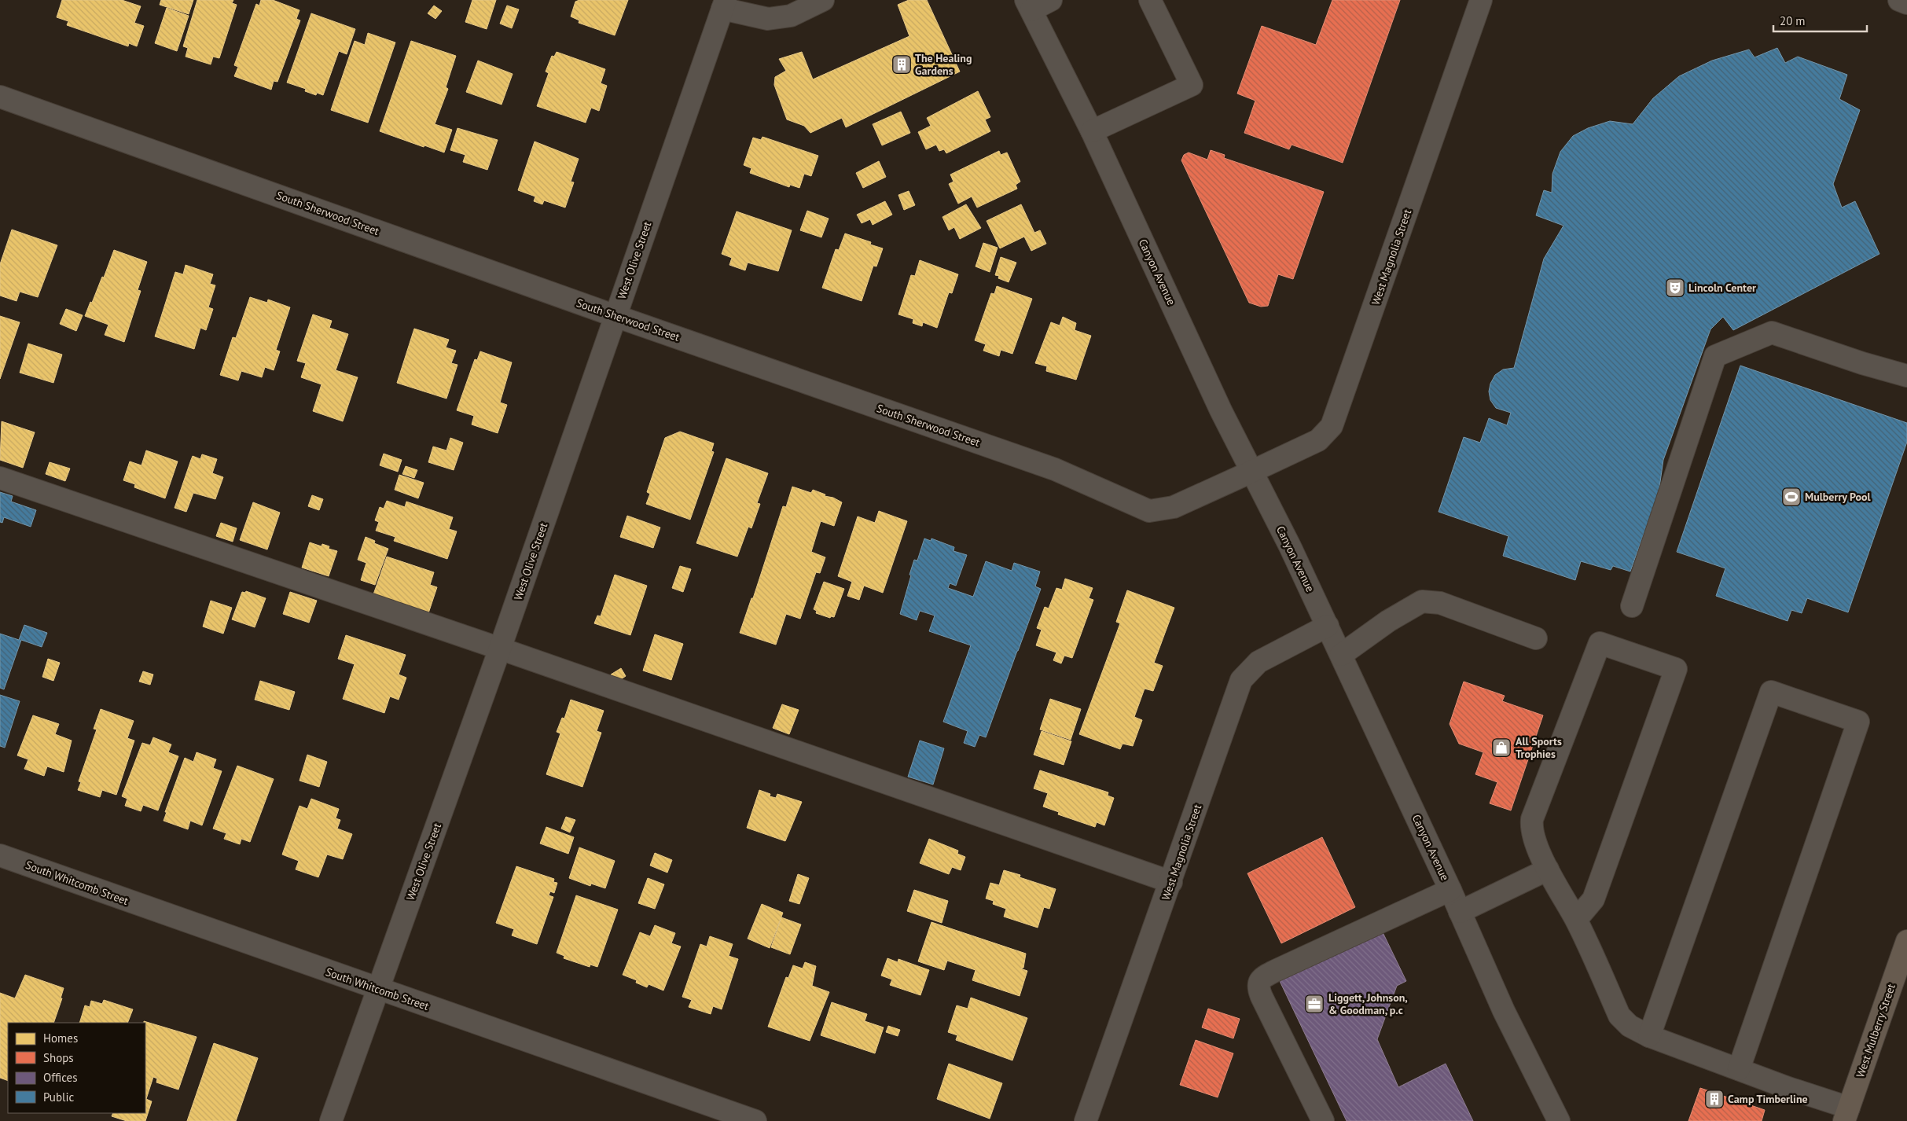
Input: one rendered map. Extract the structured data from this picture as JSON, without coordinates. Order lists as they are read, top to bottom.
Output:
{
  "streets": {
    "main road": ["West Mulberry Street"],
    "street": [
      "South Sherwood Street",
      "West Magnolia Street",
      "West Olive Street",
      "Canyon Avenue",
      "South Whitcomb Street"
    ]
  },
  "crossings": [
    ["South Sherwood Street", "West Magnolia Street"],
    ["South Sherwood Street", "West Olive Street"],
    ["South Sherwood Street", "Canyon Avenue"],
    ["West Magnolia Street", "Canyon Avenue"],
    ["West Olive Street", "South Whitcomb Street"]
  ],
  "places": {
    "building": ["The Healing Gardens", "Camp Timberline"],
    "theatre": ["Lincoln Center"],
    "sports": ["Mulberry Pool"],
    "shop": ["All Sports Trophies"],
    "office": ["Liggett, Johnson, & Goodman, p.c"]
  },
  "legend": [
    "Homes",
    "Shops",
    "Offices",
    "Public"
  ],
  "scale_bar": "20 m"
}
